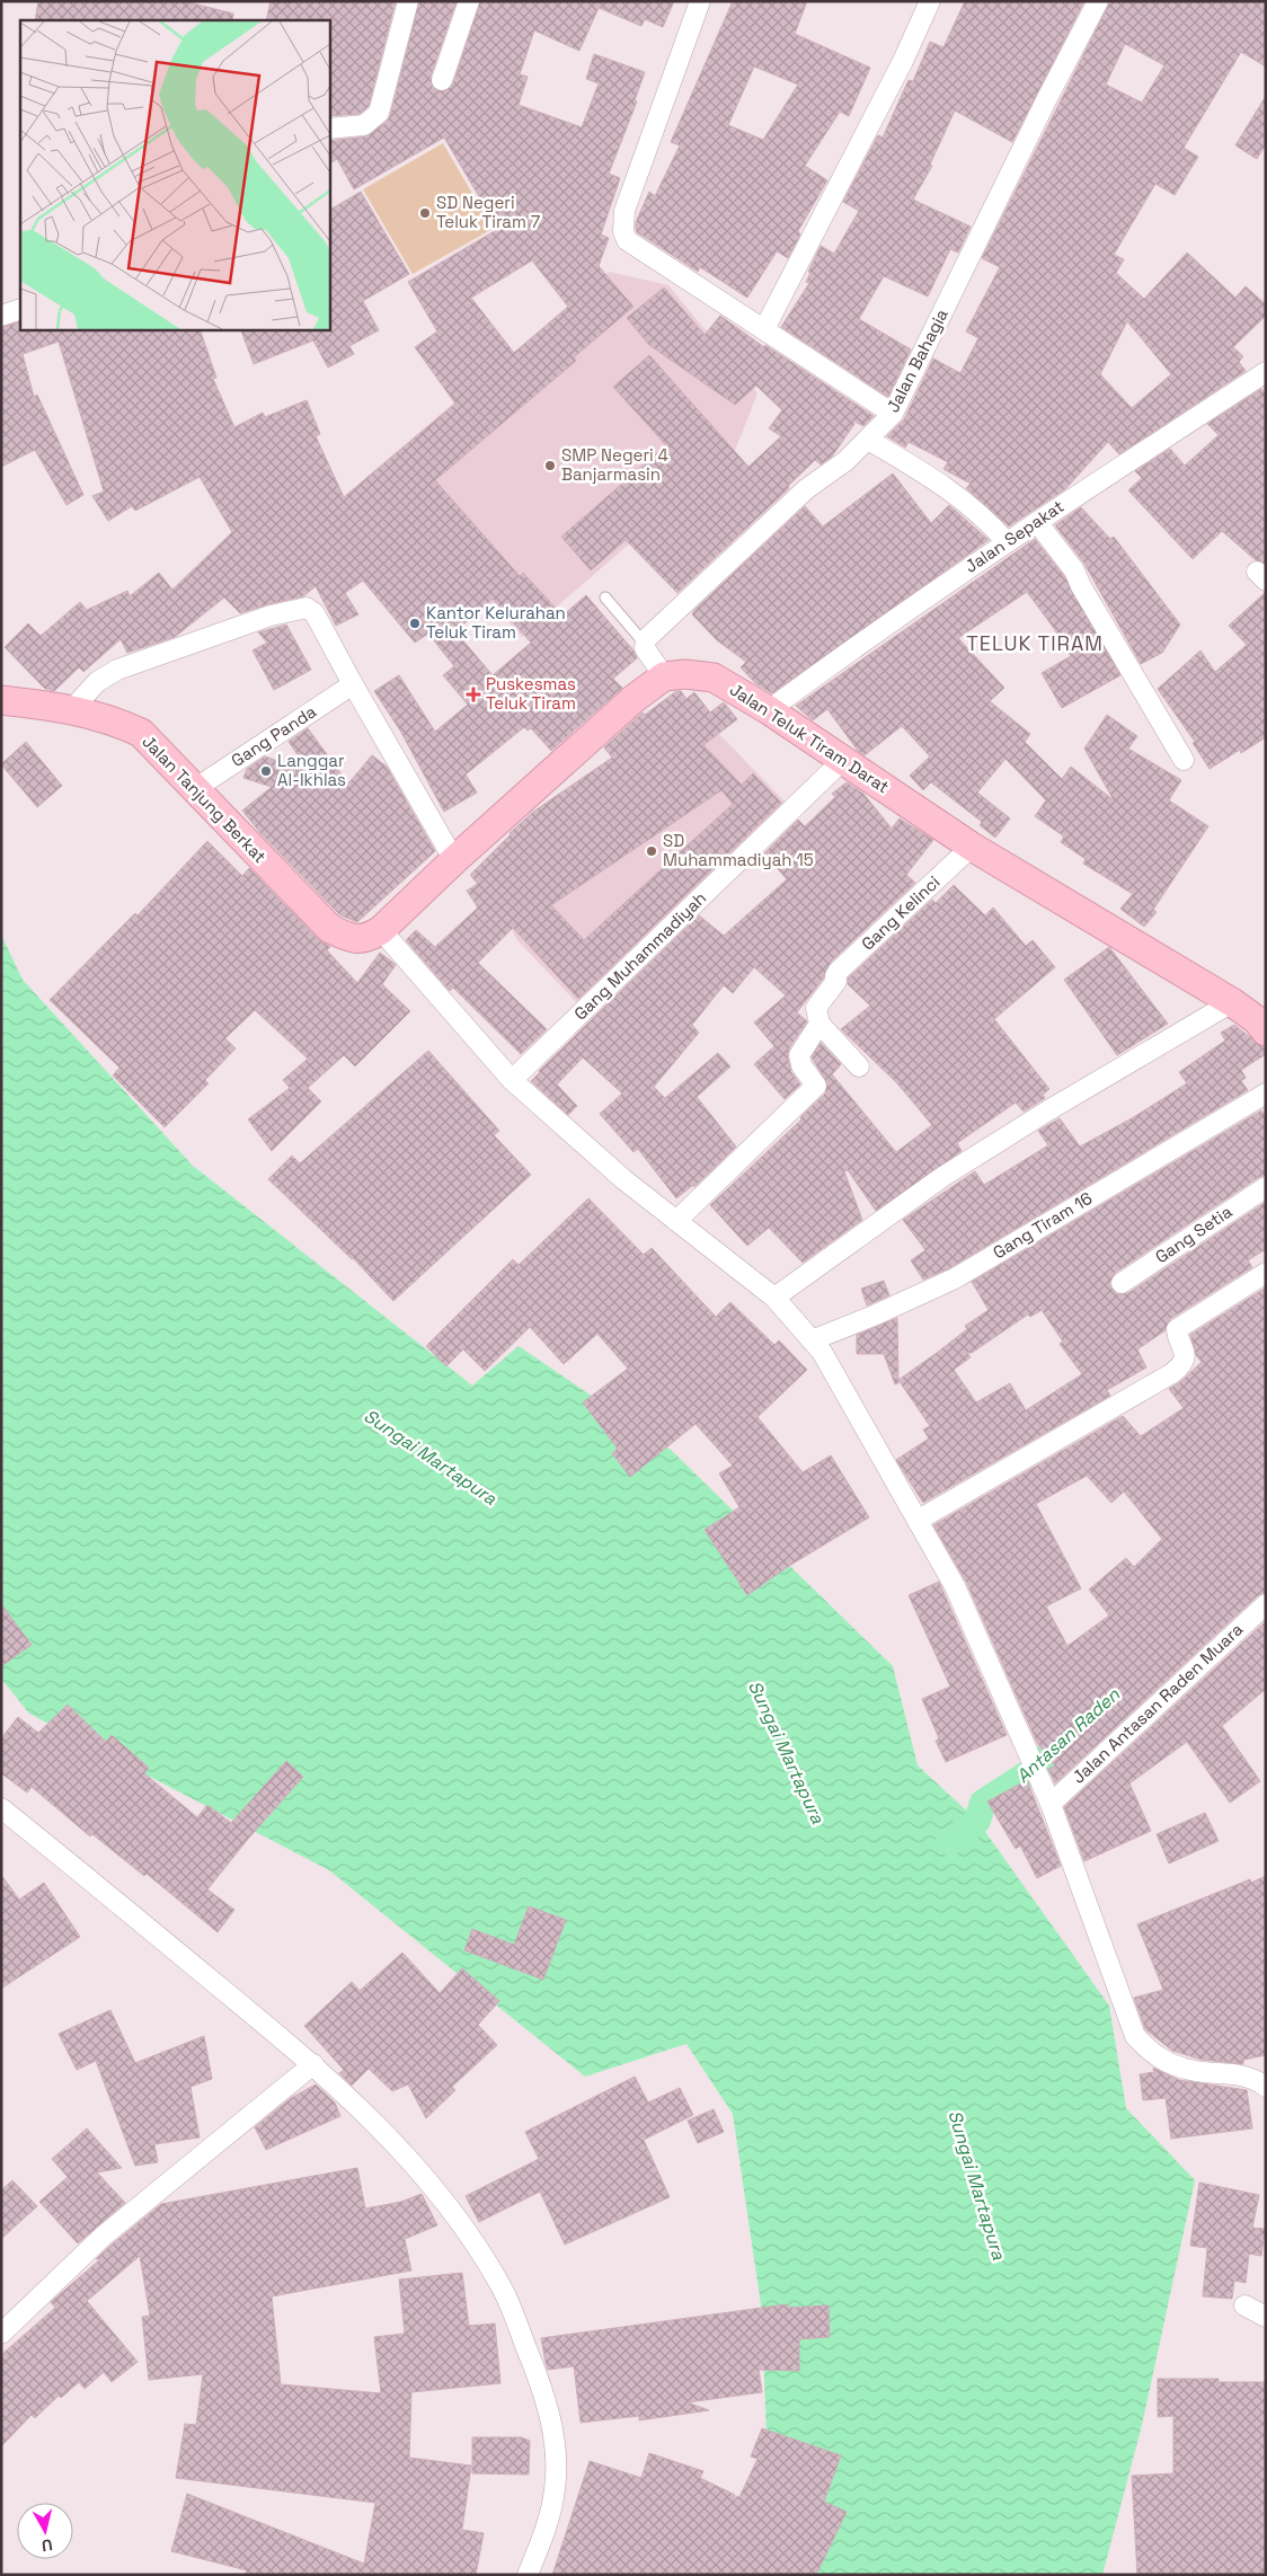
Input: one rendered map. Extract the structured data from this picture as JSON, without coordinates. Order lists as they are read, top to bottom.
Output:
{
  "streets": {
    "street": [
      "Jalan Bahagia",
      "Jalan Sepakat",
      "Gang Panda",
      "Jalan Teluk Tiram Darat",
      "Jalan Tanjung Berkat",
      "Gang Kelinci",
      "Gang Muhammadiyah",
      "Gang Tiram 16",
      "Gang Setia",
      "Jalan Antasan Raden Muara"
    ]
  },
  "crossings": [
    ["Jalan Sepakat", "Jalan Teluk Tiram Darat"],
    ["Gang Panda", "Jalan Tanjung Berkat"],
    ["Jalan Teluk Tiram Darat", "Gang Kelinci"],
    ["Jalan Teluk Tiram Darat", "Gang Muhammadiyah"]
  ],
  "districts": ["TELUK TIRAM"],
  "water": ["Sungai Martapura", "Antasan Raden"],
  "places": {
    "other": [
      "SD Negeri Teluk Tiram 7",
      "SMP Negeri 4 Banjarmasin",
      "Kantor Kelurahan Teluk Tiram",
      "Langgar Al-Ikhlas",
      "SD Muhammadiyah 15"
    ],
    "health": ["Puskesmas Teluk Tiram"]
  },
  "north": "bottom"
}
